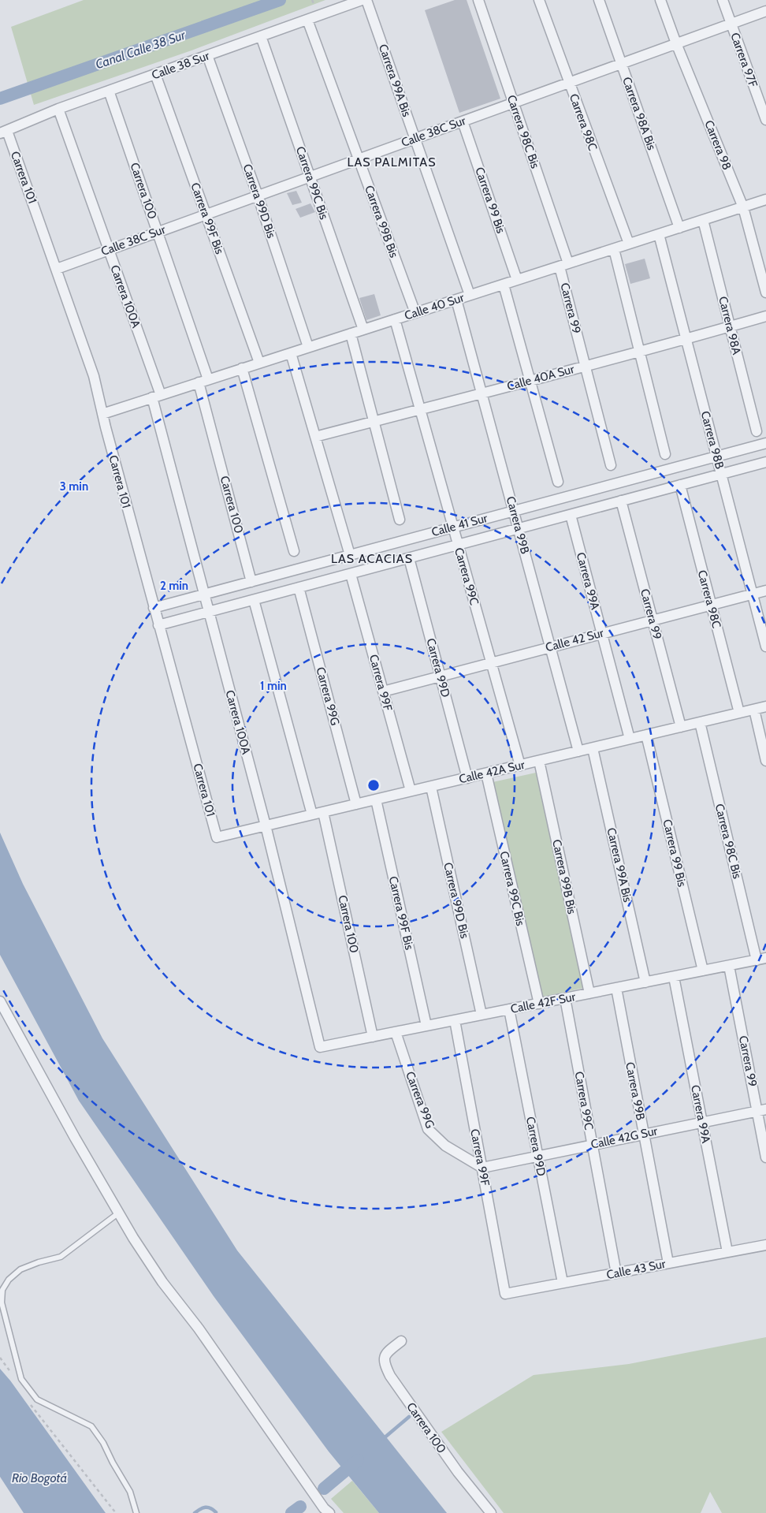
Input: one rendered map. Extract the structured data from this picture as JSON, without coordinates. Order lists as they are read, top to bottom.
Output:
{
  "streets": {
    "street": [
      "Carrera 97F",
      "Calle 38 Sur",
      "Carrera 99A Bis",
      "Carrera 98A Bis",
      "Carrera 98C",
      "Calle 38C Sur",
      "Carrera 98C Bis",
      "Carrera 98",
      "Carrera 101",
      "Carrera 99C Bis",
      "Carrera 100",
      "Carrera 99 Bis",
      "Carrera 99D Bis",
      "Carrera 99F Bis",
      "Carrera 99B Bis",
      "Carrera 100A",
      "Calle 40 Sur",
      "Carrera 99",
      "Carrera 98A",
      "Calle 40A Sur",
      "Carrera 98B",
      "Calle 41 Sur",
      "Carrera 99B",
      "Carrera 99C",
      "Carrera 99A",
      "Calle 42 Sur",
      "Carrera 99D",
      "Carrera 99F",
      "Carrera 99G",
      "Calle 42A Sur",
      "Calle 42F Sur",
      "Calle 42G Sur",
      "Calle 43 Sur"
    ]
  },
  "crossings": [
    ["Carrera 97F", "Calle 38C Sur"],
    ["Calle 38 Sur", "Carrera 101"],
    ["Calle 38 Sur", "Carrera 99C Bis"],
    ["Calle 38 Sur", "Carrera 100"],
    ["Calle 38 Sur", "Carrera 99D Bis"],
    ["Calle 38 Sur", "Carrera 99F Bis"],
    ["Calle 38 Sur", "Carrera 99B Bis"],
    ["Calle 38 Sur", "Carrera 100A"],
    ["Carrera 99A Bis", "Calle 38C Sur"],
    ["Carrera 99A Bis", "Calle 40 Sur"],
    ["Carrera 99A Bis", "Calle 42A Sur"],
    ["Carrera 99A Bis", "Calle 42F Sur"],
    ["Carrera 98A Bis", "Calle 38C Sur"],
    ["Carrera 98A Bis", "Calle 40 Sur"],
    ["Carrera 98C", "Calle 38C Sur"],
    ["Carrera 98C", "Calle 40 Sur"],
    ["Carrera 98C", "Calle 41 Sur"],
    ["Carrera 98C", "Calle 42 Sur"],
    ["Carrera 98C", "Calle 42A Sur"],
    ["Calle 38C Sur", "Carrera 98C Bis"],
    ["Calle 38C Sur", "Carrera 98"],
    ["Calle 38C Sur", "Carrera 101"],
    ["Calle 38C Sur", "Carrera 99C Bis"],
    ["Calle 38C Sur", "Carrera 100"],
    ["Calle 38C Sur", "Carrera 99 Bis"],
    ["Calle 38C Sur", "Carrera 99D Bis"],
    ["Calle 38C Sur", "Carrera 99F Bis"],
    ["Calle 38C Sur", "Carrera 99B Bis"],
    ["Calle 38C Sur", "Carrera 100A"],
    ["Carrera 98C Bis", "Calle 40 Sur"],
    ["Carrera 98C Bis", "Carrera 99"],
    ["Carrera 98C Bis", "Calle 42A Sur"],
    ["Carrera 98C Bis", "Calle 42F Sur"],
    ["Carrera 98", "Calle 40 Sur"],
    ["Carrera 101", "Calle 40 Sur"],
    ["Carrera 101", "Calle 41 Sur"],
    ["Carrera 101", "Calle 42A Sur"],
    ["Carrera 99C Bis", "Calle 40 Sur"],
    ["Carrera 99C Bis", "Calle 42A Sur"],
    ["Carrera 99C Bis", "Calle 42F Sur"],
    ["Carrera 100", "Calle 40 Sur"],
    ["Carrera 100", "Calle 41 Sur"],
    ["Carrera 100", "Calle 42A Sur"],
    ["Carrera 100", "Calle 42F Sur"],
    ["Carrera 99 Bis", "Calle 40 Sur"],
    ["Carrera 99 Bis", "Calle 42A Sur"],
    ["Carrera 99 Bis", "Calle 42F Sur"],
    ["Carrera 99D Bis", "Calle 40 Sur"],
    ["Carrera 99D Bis", "Calle 42A Sur"],
    ["Carrera 99D Bis", "Calle 42F Sur"],
    ["Carrera 99F Bis", "Calle 40 Sur"],
    ["Carrera 99F Bis", "Calle 42A Sur"],
    ["Carrera 99F Bis", "Calle 42F Sur"],
    ["Carrera 99B Bis", "Calle 40 Sur"],
    ["Carrera 99B Bis", "Calle 42A Sur"],
    ["Carrera 99B Bis", "Calle 42F Sur"],
    ["Carrera 100A", "Calle 40 Sur"],
    ["Carrera 100A", "Calle 41 Sur"],
    ["Carrera 100A", "Calle 42A Sur"],
    ["Carrera 100A", "Calle 42F Sur"],
    ["Calle 40 Sur", "Carrera 99"],
    ["Calle 40 Sur", "Carrera 98A"],
    ["Calle 40 Sur", "Carrera 98B"],
    ["Calle 40 Sur", "Carrera 99B"],
    ["Calle 40 Sur", "Carrera 99C"],
    ["Carrera 99", "Calle 40A Sur"],
    ["Carrera 99", "Calle 41 Sur"],
    ["Carrera 99", "Calle 42 Sur"],
    ["Carrera 99", "Calle 42A Sur"],
    ["Carrera 99", "Calle 42F Sur"],
    ["Carrera 99", "Calle 42G Sur"],
    ["Carrera 98A", "Calle 40A Sur"],
    ["Calle 40A Sur", "Carrera 98B"],
    ["Calle 40A Sur", "Carrera 99B"],
    ["Calle 40A Sur", "Carrera 99C"],
    ["Carrera 98B", "Calle 41 Sur"],
    ["Carrera 98B", "Calle 42 Sur"],
    ["Calle 41 Sur", "Carrera 99B"],
    ["Calle 41 Sur", "Carrera 99C"],
    ["Calle 41 Sur", "Carrera 99A"],
    ["Calle 41 Sur", "Carrera 99D"],
    ["Calle 41 Sur", "Carrera 99F"],
    ["Calle 41 Sur", "Carrera 99G"],
    ["Carrera 99B", "Calle 42 Sur"],
    ["Carrera 99B", "Calle 42A Sur"],
    ["Carrera 99B", "Calle 42F Sur"],
    ["Carrera 99B", "Calle 42G Sur"],
    ["Carrera 99B", "Calle 43 Sur"],
    ["Carrera 99C", "Calle 42 Sur"],
    ["Carrera 99C", "Calle 42A Sur"],
    ["Carrera 99C", "Calle 42F Sur"],
    ["Carrera 99C", "Calle 42G Sur"],
    ["Carrera 99C", "Calle 43 Sur"],
    ["Carrera 99A", "Calle 42 Sur"],
    ["Carrera 99A", "Calle 42A Sur"],
    ["Carrera 99A", "Calle 42F Sur"],
    ["Carrera 99A", "Calle 42G Sur"],
    ["Carrera 99A", "Calle 43 Sur"],
    ["Calle 42 Sur", "Carrera 99D"],
    ["Calle 42 Sur", "Carrera 99F"],
    ["Carrera 99D", "Calle 42A Sur"],
    ["Carrera 99D", "Calle 42F Sur"],
    ["Carrera 99D", "Calle 42G Sur"],
    ["Carrera 99D", "Calle 43 Sur"],
    ["Carrera 99F", "Carrera 99G"],
    ["Carrera 99F", "Calle 42A Sur"],
    ["Carrera 99F", "Calle 42F Sur"],
    ["Carrera 99F", "Calle 42G Sur"],
    ["Carrera 99F", "Calle 43 Sur"],
    ["Carrera 99G", "Calle 42A Sur"],
    ["Carrera 99G", "Calle 42F Sur"],
    ["Carrera 99G", "Calle 42G Sur"]
  ],
  "districts": ["LAS PALMITAS", "LAS ACACIAS"],
  "water": ["Canal Calle 38 Sur", "Rio Bogotá"],
  "rings": ["3 min", "2 min", "1 min"]
}
